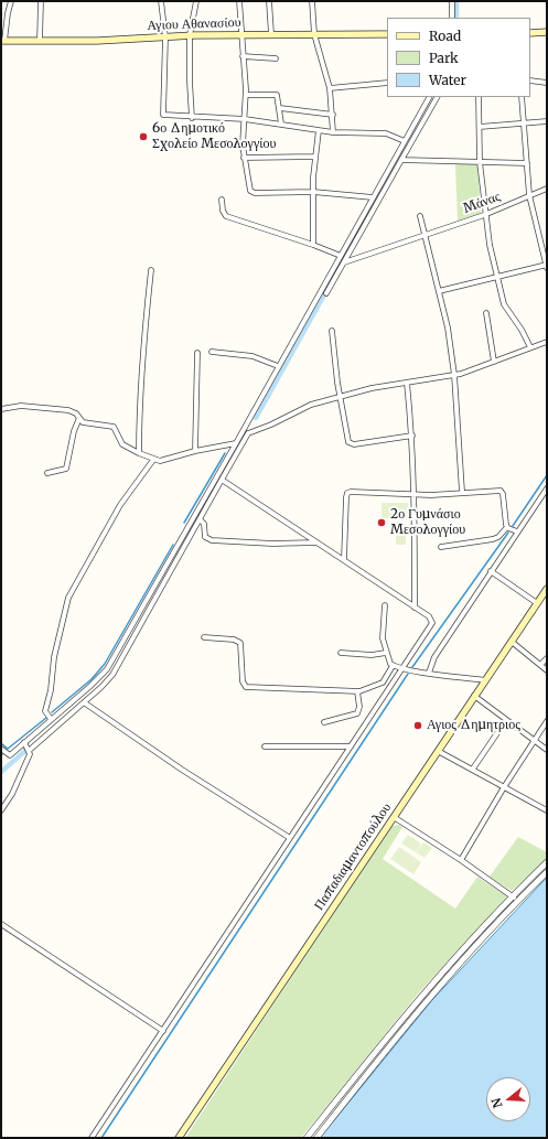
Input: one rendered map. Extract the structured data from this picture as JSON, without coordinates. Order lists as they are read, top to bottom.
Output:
{
  "streets": {
    "main road": ["Αγιου Αθανασίου", "Παπαδιαμαντοπούλου"],
    "street": ["Μάνας"]
  },
  "places": ["6ο Δημοτικό Σχολείο Μεσολογγίου", "2ο Γυμνάσιο Μεσολογγίου", "Αγιος Δημητριος"],
  "legend": ["Road", "Park", "Water"],
  "north": "left"
}
